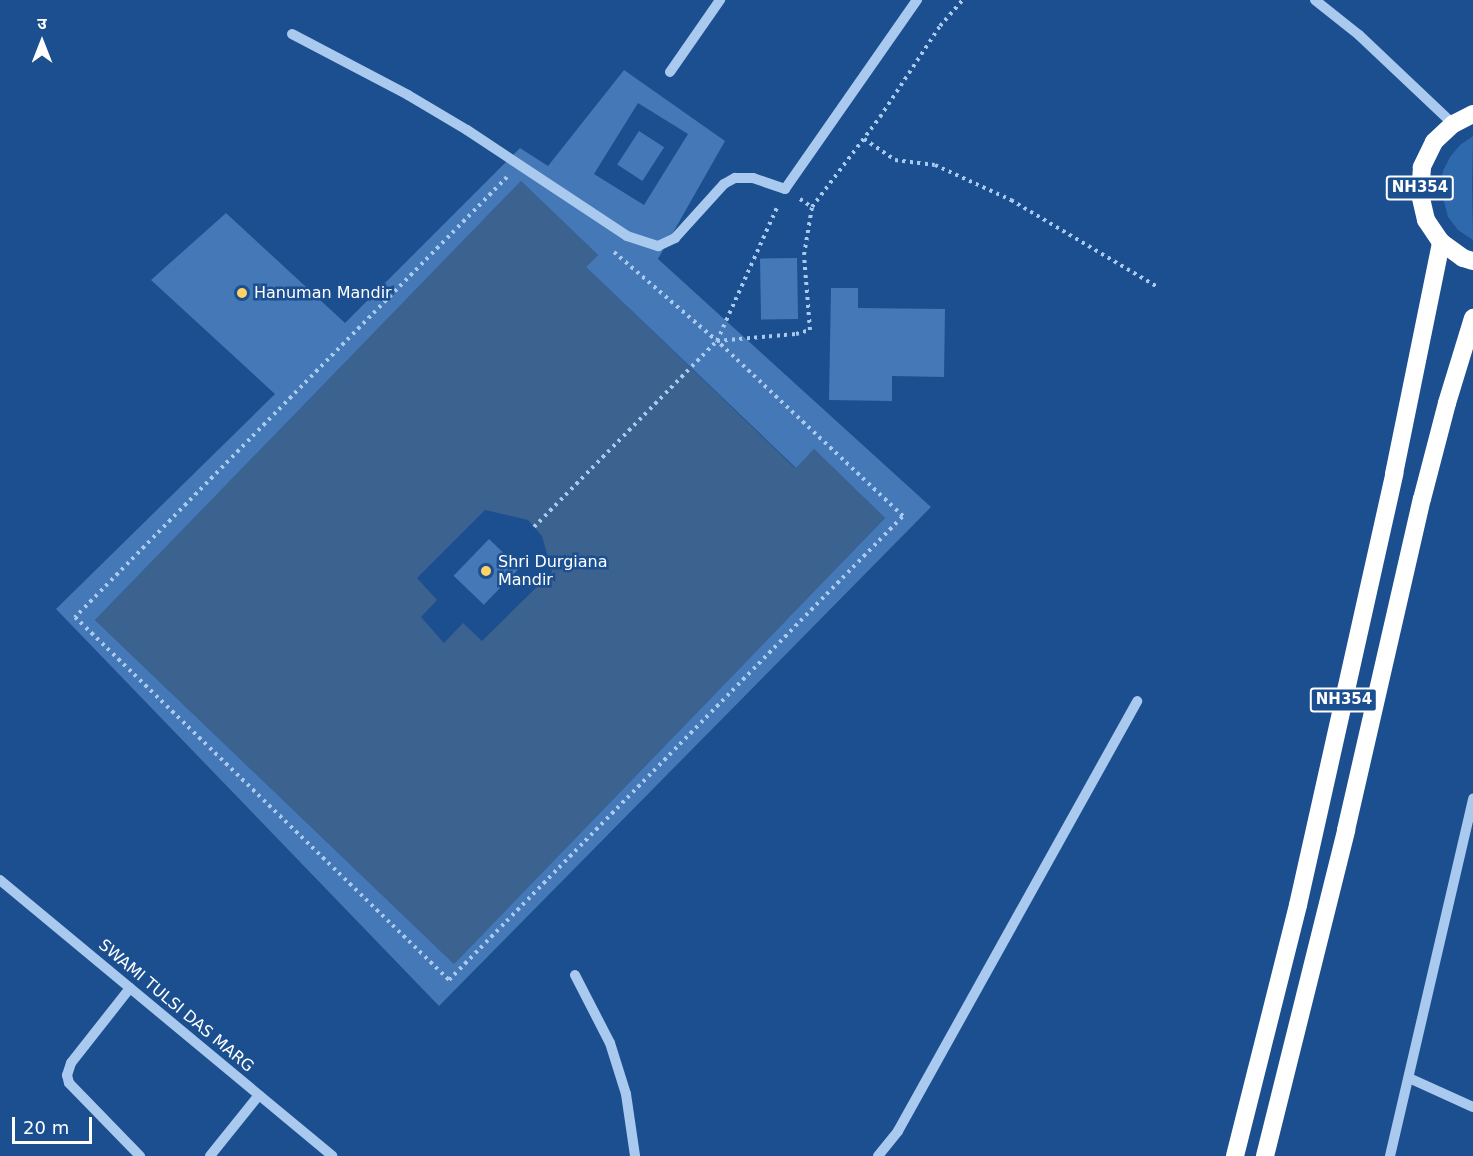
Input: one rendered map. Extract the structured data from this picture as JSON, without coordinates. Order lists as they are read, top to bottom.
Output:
{
  "streets": {
    "highway": ["NH354"],
    "street": ["SWAMI TULSI DAS MARG"]
  },
  "places": ["Hanuman Mandir", "Shri Durgiana Mandir"],
  "scale_bar": "20 m",
  "north": "top"
}
